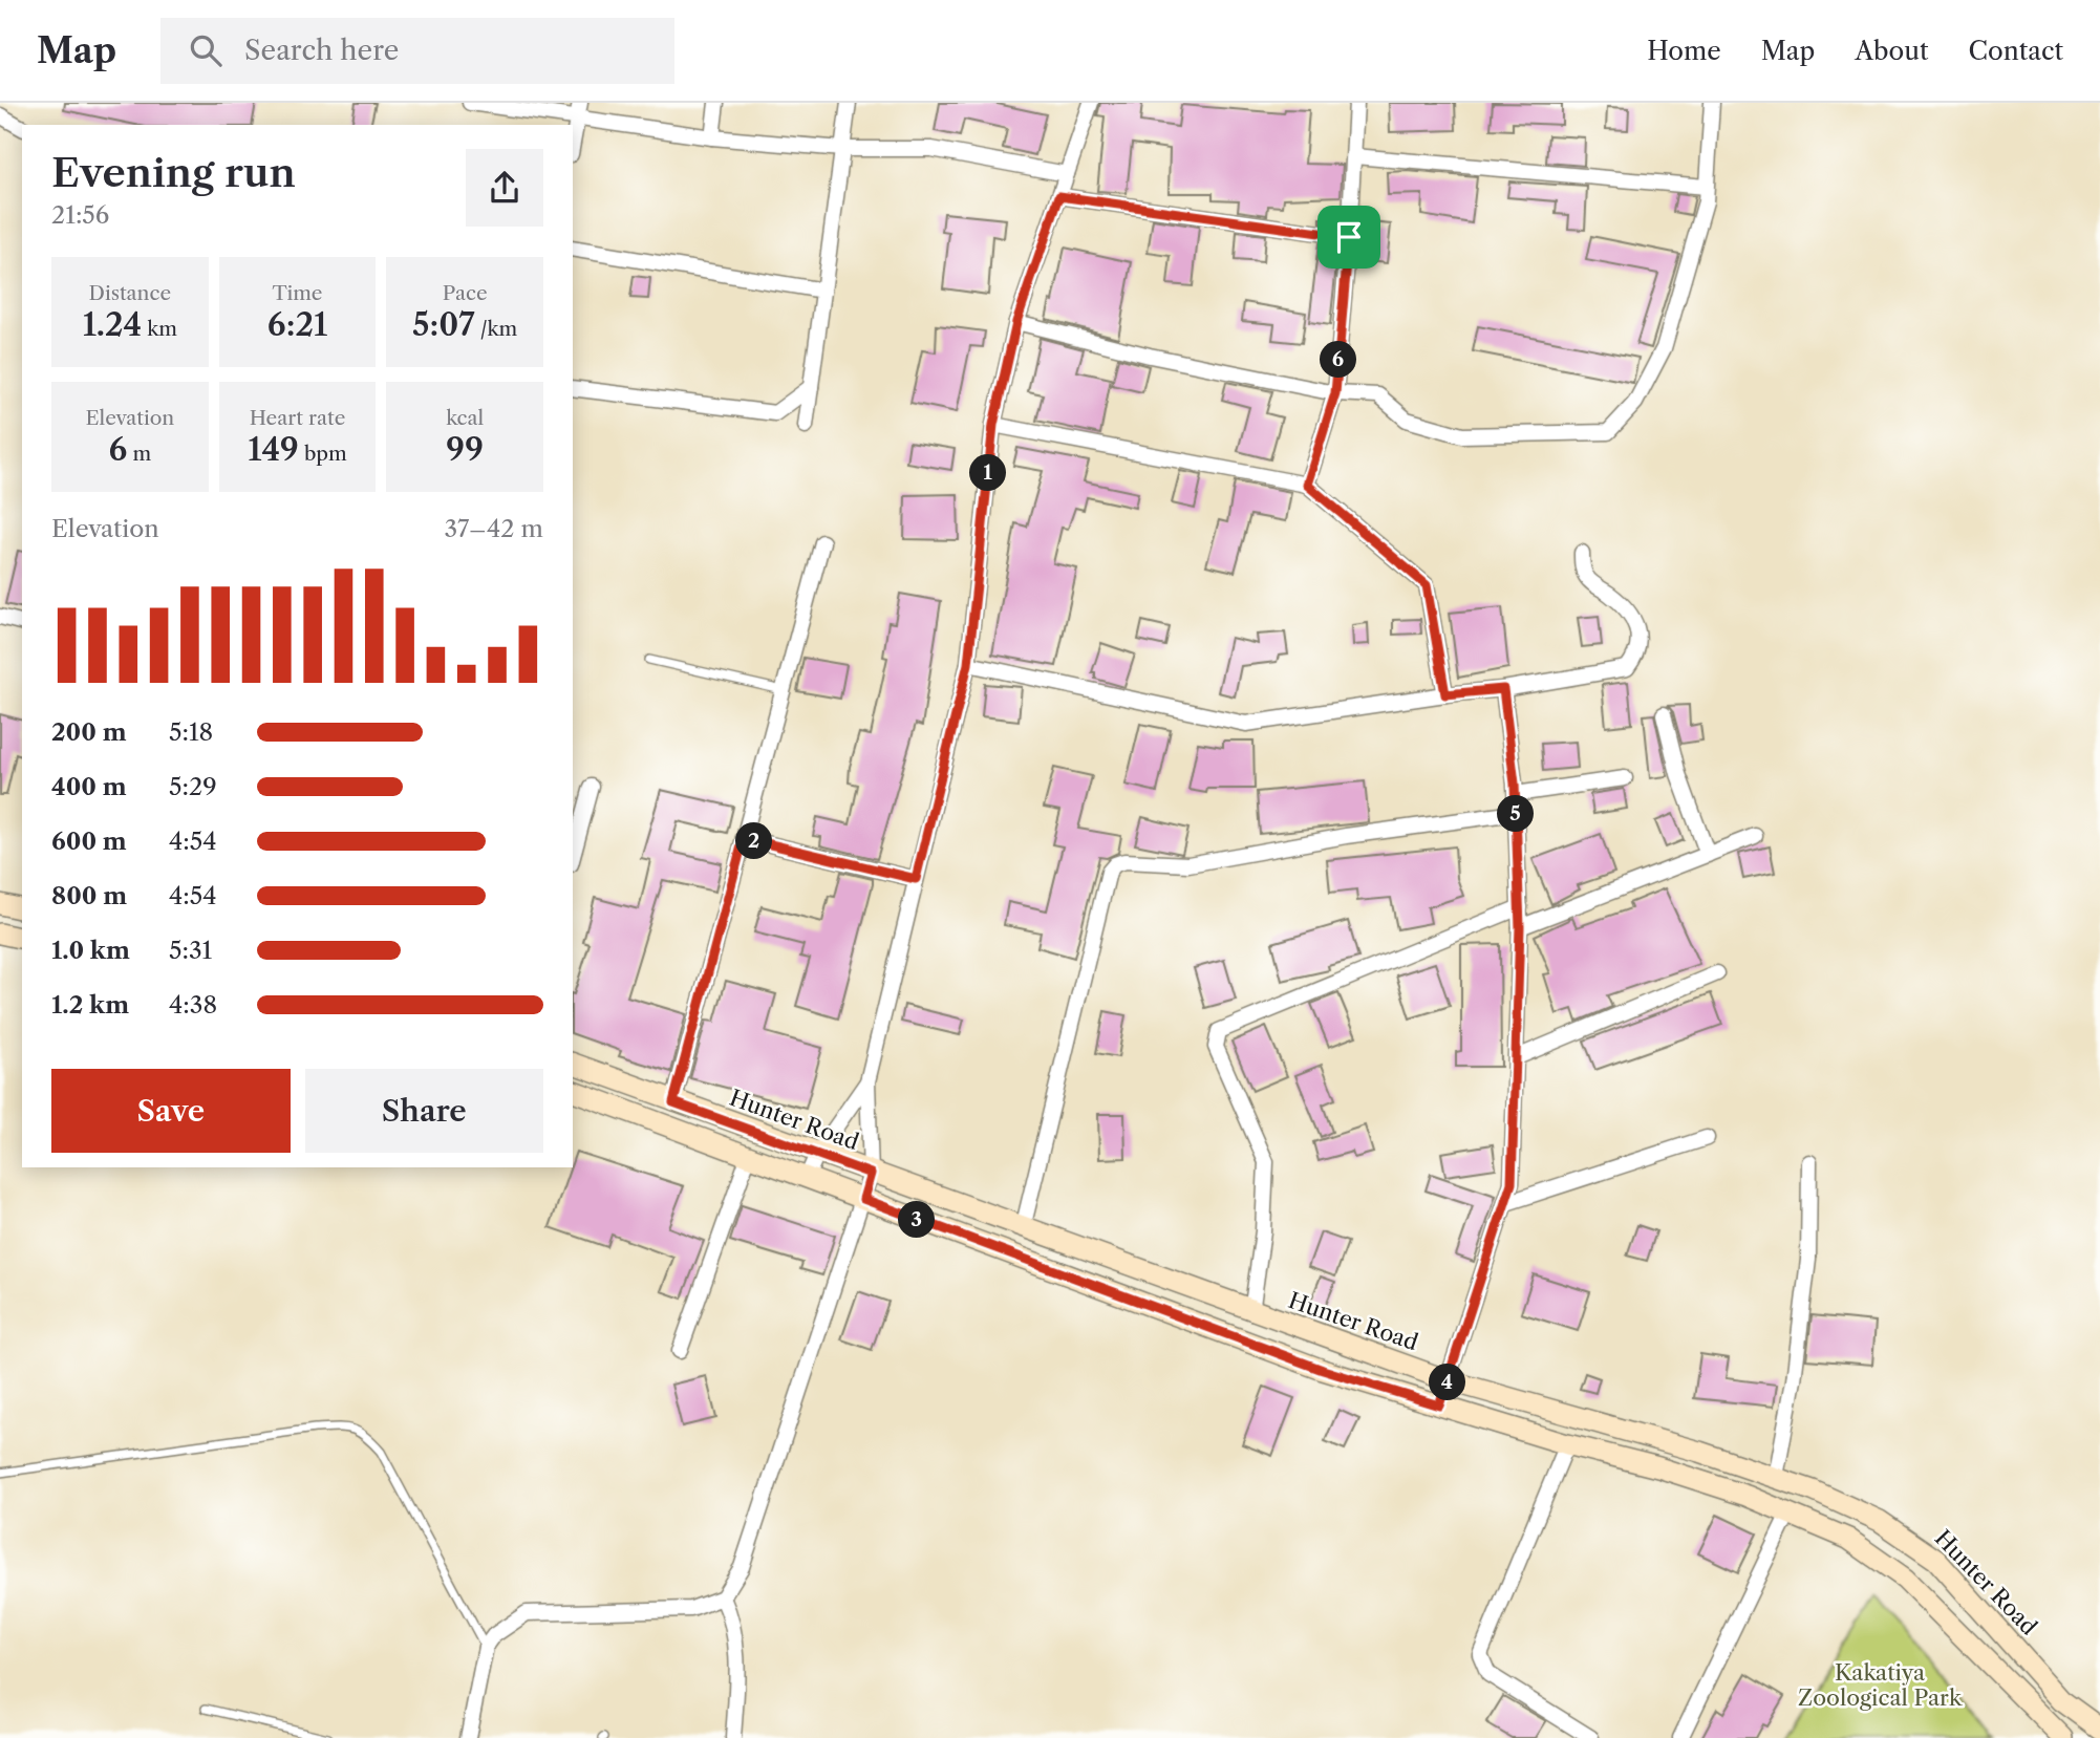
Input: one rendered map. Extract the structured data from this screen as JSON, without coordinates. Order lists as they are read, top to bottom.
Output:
{
  "streets": {
    "main road": ["Hunter Road"]
  },
  "parks": ["Kakatiya Zoological Park"],
  "page": {
    "header": "Map",
    "search": "Search here",
    "nav": [
      "Home",
      "Map",
      "About",
      "Contact"
    ],
    "heading": ["Evening run", "21:56"],
    "stats": [
      ["Distance", "1.24 km"],
      ["Time", "6:21"],
      ["Pace", "5:07 /km"],
      ["Elevation", "6 m"],
      ["Heart rate", "149 bpm"],
      ["kcal", "99"]
    ],
    "pins": [
      "6",
      "1",
      "5",
      "2",
      "3",
      "4"
    ],
    "chart": ["Elevation", "37–42 m"],
    "list": [
      {
        "name": "200 m",
        "note": "5:18"
      },
      {
        "name": "400 m",
        "note": "5:29"
      },
      {
        "name": "600 m",
        "note": "4:54"
      },
      {
        "name": "800 m",
        "note": "4:54"
      },
      {
        "name": "1.0 km",
        "note": "5:31"
      },
      {
        "name": "1.2 km",
        "note": "4:38"
      }
    ],
    "buttons": ["Save", "Share"]
  }
}
